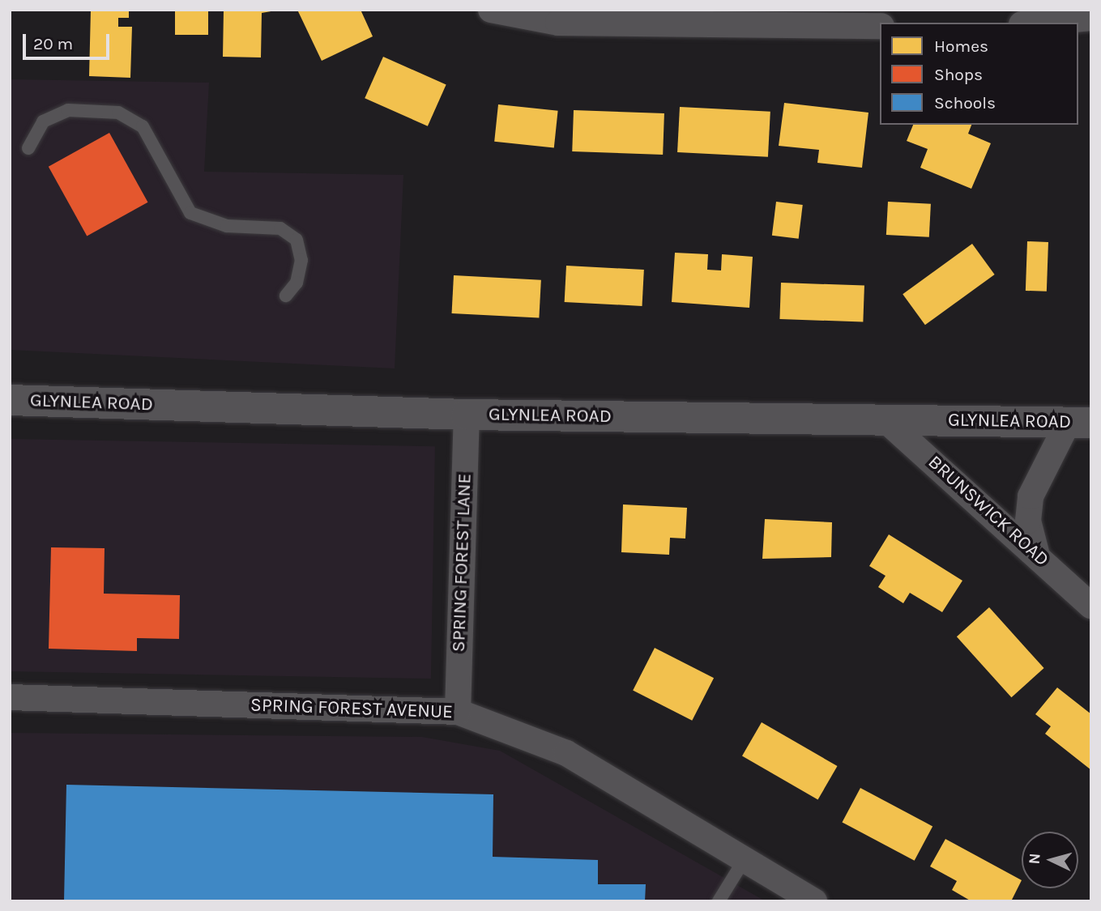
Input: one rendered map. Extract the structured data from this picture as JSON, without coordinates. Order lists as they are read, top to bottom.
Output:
{
  "streets": {
    "street": [
      "GLYNLEA ROAD",
      "BRUNSWICK ROAD",
      "SPRING FOREST LANE",
      "SPRING FOREST AVENUE"
    ]
  },
  "crossings": [
    ["GLYNLEA ROAD", "BRUNSWICK ROAD"],
    ["GLYNLEA ROAD", "SPRING FOREST LANE"],
    ["SPRING FOREST LANE", "SPRING FOREST AVENUE"]
  ],
  "legend": ["Homes", "Shops", "Schools"],
  "scale_bar": "20 m",
  "north": "left"
}
